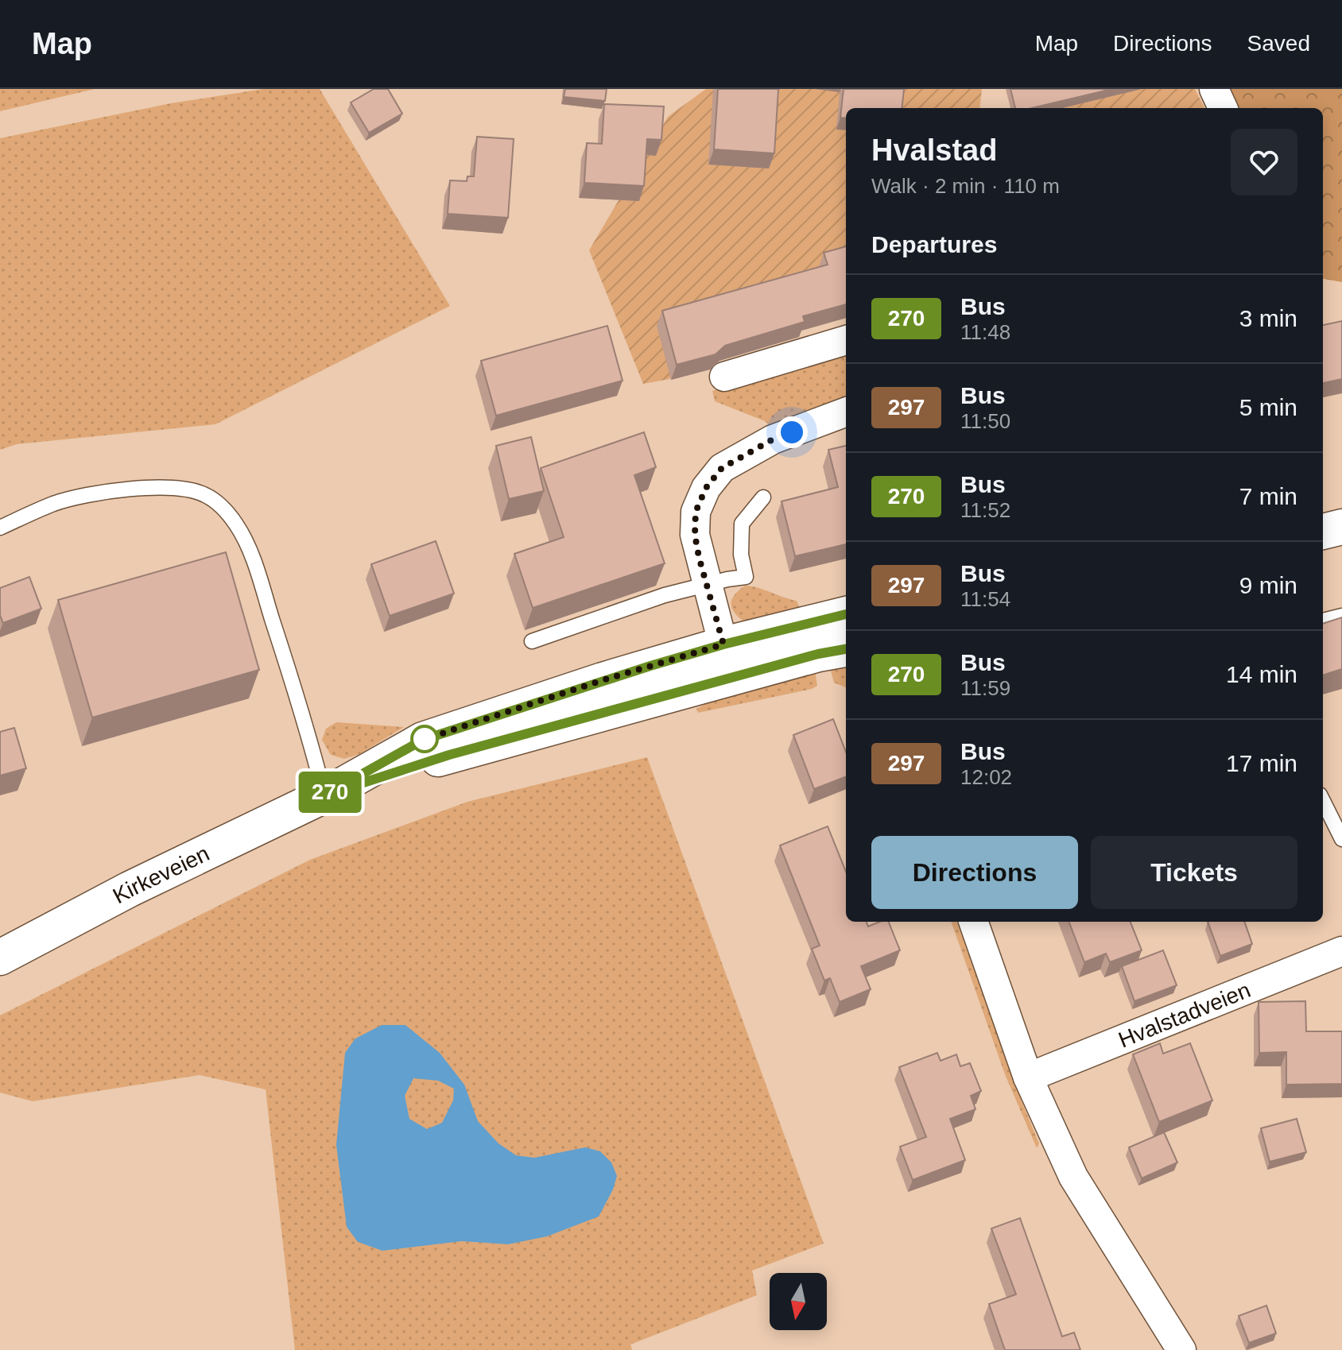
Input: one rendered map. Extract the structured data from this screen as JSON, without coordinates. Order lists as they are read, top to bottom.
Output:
{
  "streets": {
    "main road": ["Kirkeveien"],
    "street": ["Hvalstadveien"]
  },
  "lines": ["bus line 270"],
  "north": "bottom",
  "page": {
    "header": "Map",
    "nav": ["Map", "Directions", "Saved"],
    "on_map": "270",
    "heading": [
      ["Hvalstad", "Walk · 2 min · 110 m"],
      "Departures"
    ],
    "list": [
      {
        "mark": "270",
        "name": "Bus",
        "note": "11:48",
        "value": "3 min"
      },
      {
        "mark": "297",
        "name": "Bus",
        "note": "11:50",
        "value": "5 min"
      },
      {
        "mark": "270",
        "name": "Bus",
        "note": "11:52",
        "value": "7 min"
      },
      {
        "mark": "297",
        "name": "Bus",
        "note": "11:54",
        "value": "9 min"
      },
      {
        "mark": "270",
        "name": "Bus",
        "note": "11:59",
        "value": "14 min"
      },
      {
        "mark": "297",
        "name": "Bus",
        "note": "12:02",
        "value": "17 min"
      }
    ],
    "buttons": ["Directions", "Tickets"]
  }
}
